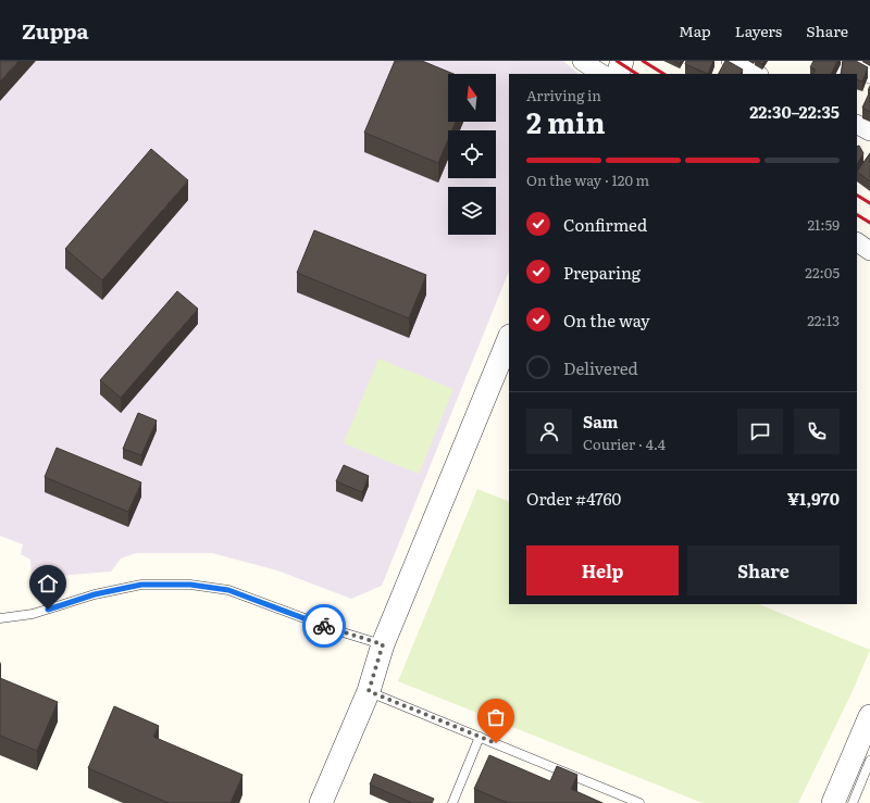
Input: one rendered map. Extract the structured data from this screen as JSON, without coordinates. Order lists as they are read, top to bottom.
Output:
{
  "north": "top",
  "page": {
    "header": "Zuppa",
    "nav": ["Map", "Layers", "Share"],
    "heading": ["2 min", "Arriving in", "22:30–22:35"],
    "panel": [
      "Sam",
      "Courier · 4.4",
      "Order #4760",
      "¥1,970"
    ],
    "bar": "On the way · 120 m",
    "list": [
      ["Confirmed", "21:59"],
      ["Preparing", "22:05"],
      ["On the way", "22:13"],
      "Delivered"
    ],
    "buttons": ["Help", "Share"]
  }
}
